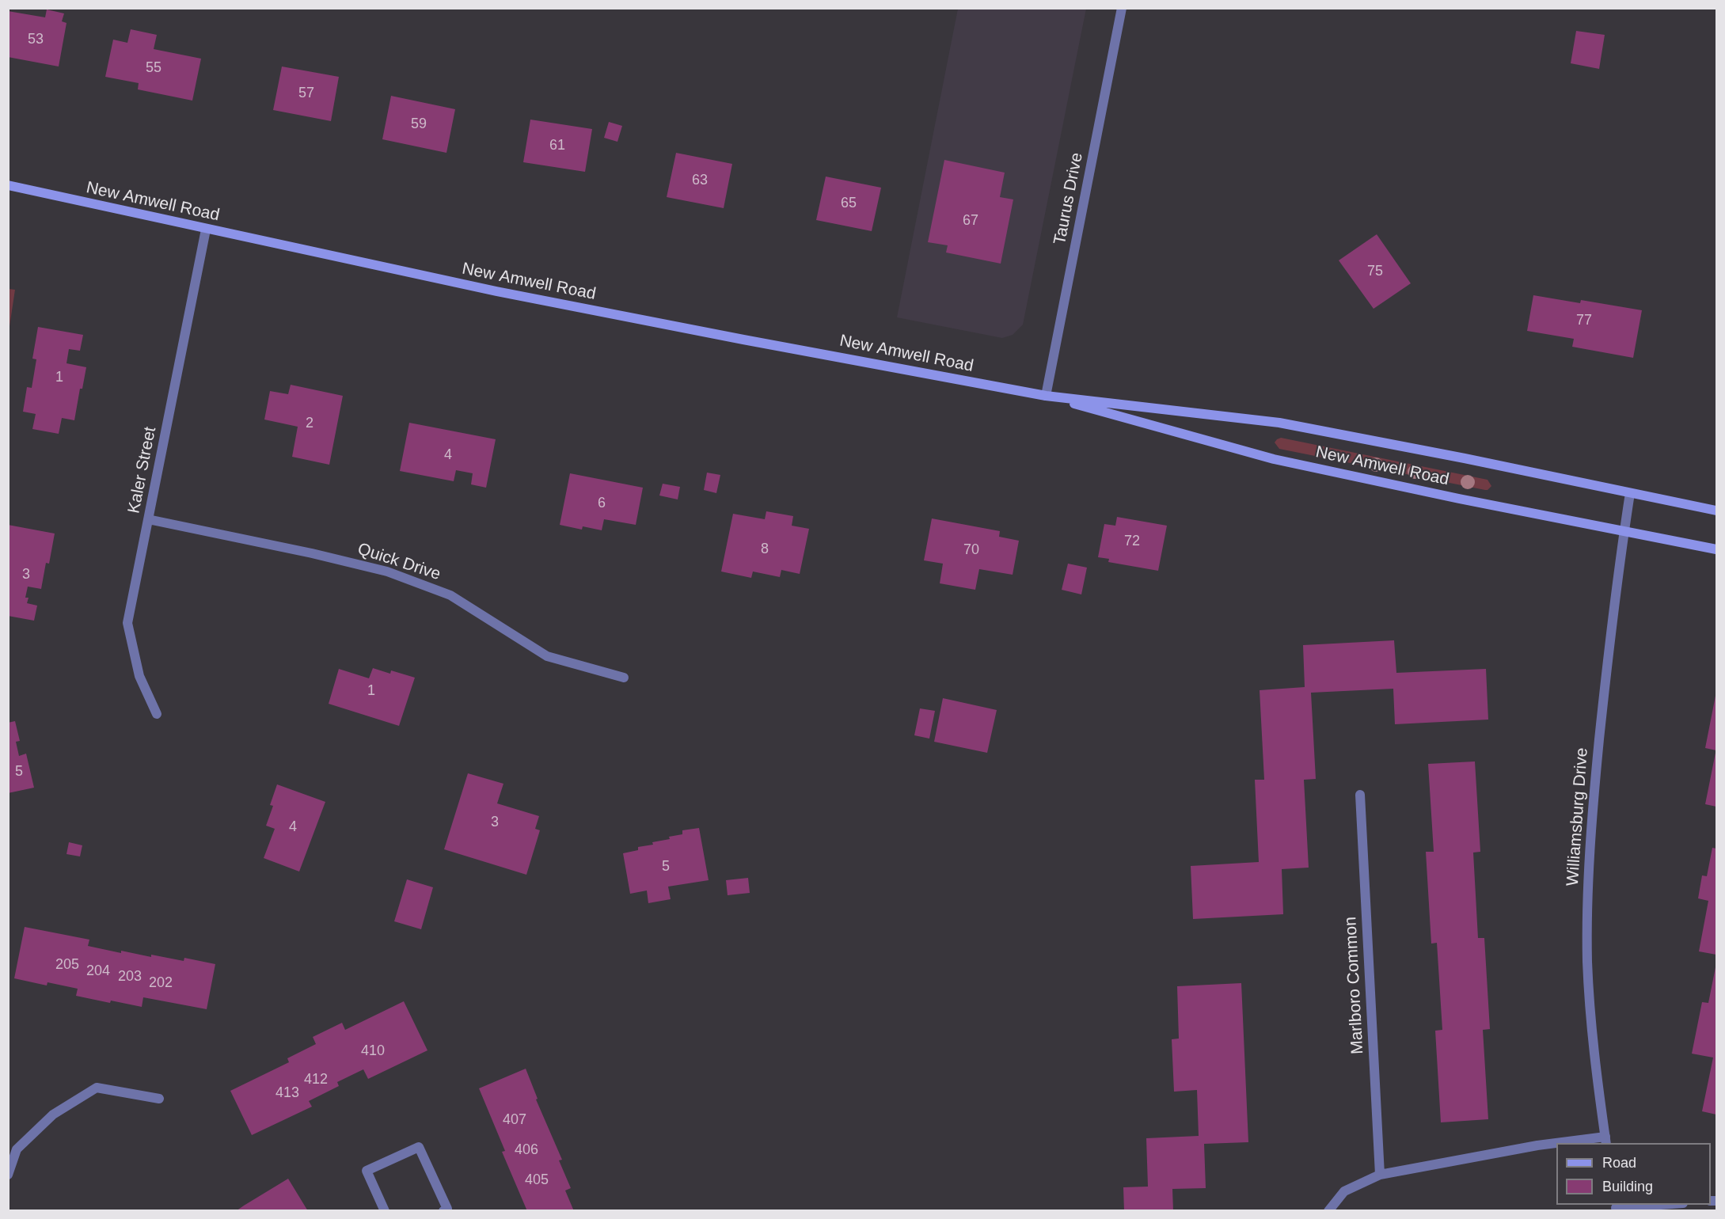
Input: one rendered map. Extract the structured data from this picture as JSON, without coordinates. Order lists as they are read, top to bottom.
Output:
{
  "streets": {
    "street": [
      "Taurus Drive",
      "New Amwell Road",
      "Kaler Street",
      "Quick Drive",
      "Williamsburg Drive",
      "Marlboro Common"
    ]
  },
  "crossings": [
    ["Taurus Drive", "New Amwell Road"],
    ["New Amwell Road", "Kaler Street"],
    ["New Amwell Road", "Williamsburg Drive"],
    ["Kaler Street", "Quick Drive"]
  ],
  "house_numbers": [
    "53",
    "55",
    "57",
    "59",
    "61",
    "63",
    "65",
    "67",
    "75",
    "77",
    "1",
    "2",
    "4",
    "6",
    "72",
    "8",
    "70",
    "3",
    "1",
    "5",
    "3",
    "4",
    "5",
    "205",
    "204",
    "203",
    "202",
    "410",
    "412",
    "413",
    "407",
    "406",
    "405"
  ],
  "legend": ["Road", "Building"]
}
